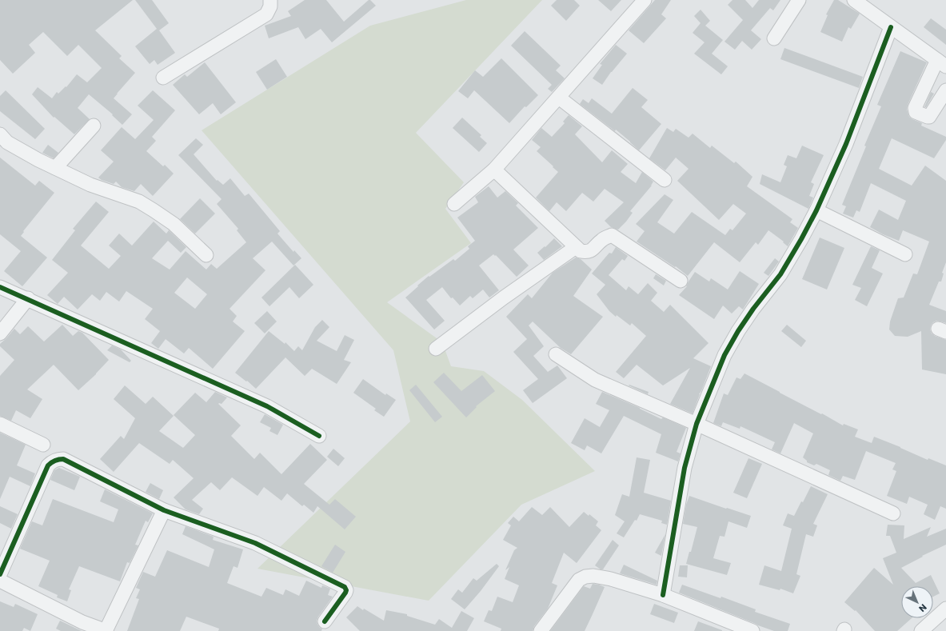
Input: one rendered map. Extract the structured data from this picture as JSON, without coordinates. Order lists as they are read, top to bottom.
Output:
{
  "north": "bottom right"
}
